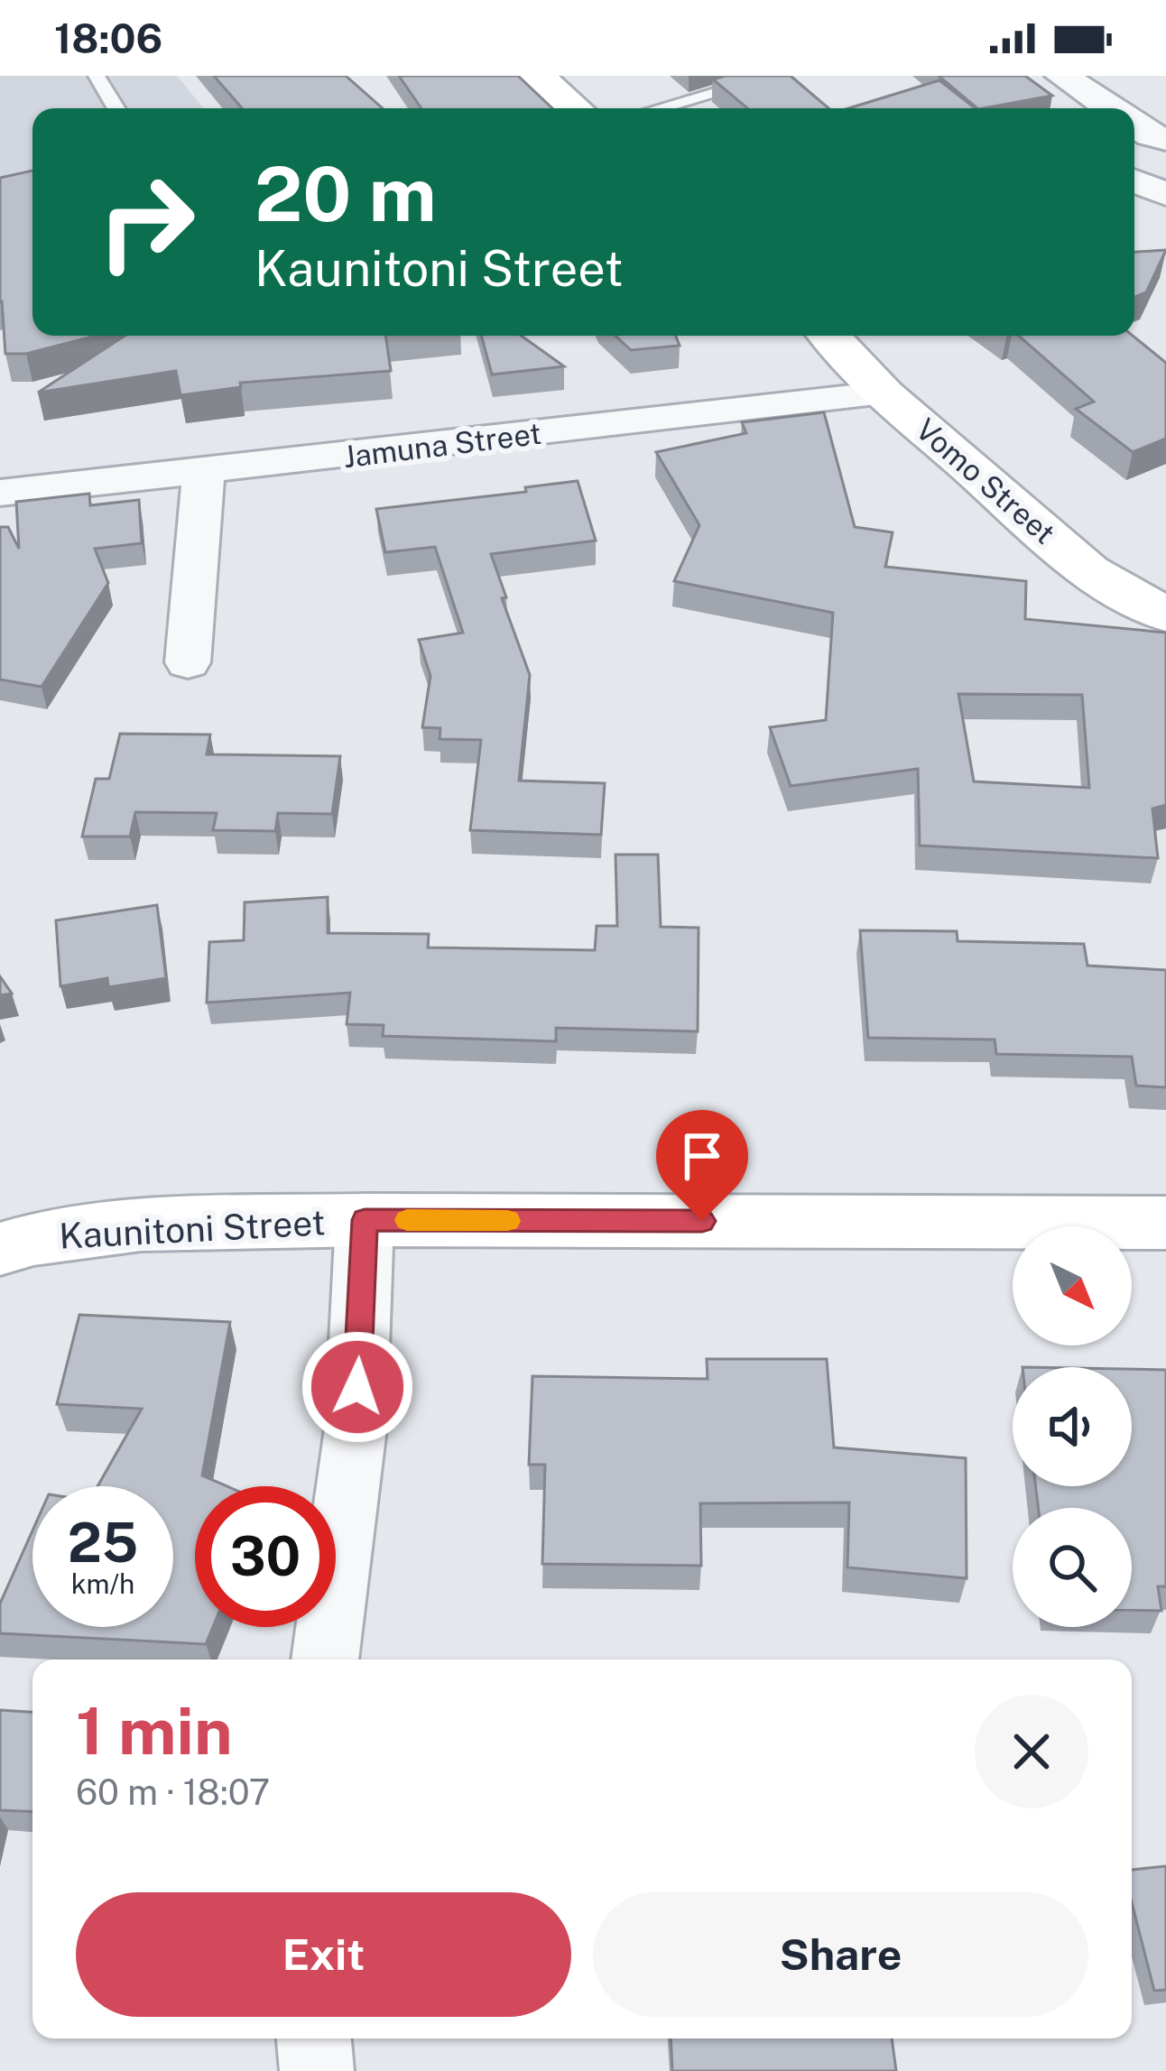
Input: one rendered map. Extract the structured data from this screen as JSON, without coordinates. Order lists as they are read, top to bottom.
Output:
{
  "streets": {
    "street": ["Jamuna Street", "Vomo Street", "Kaunitoni Street"]
  },
  "crossings": [
    ["Jamuna Street", "Vomo Street"]
  ],
  "north": "bottom right",
  "page": {
    "status": "18:06",
    "turn": ["20 m", "Kaunitoni Street"],
    "speed": "25 km/h",
    "limit": "30",
    "heading": ["1 min", "60 m · 18:07"],
    "buttons": ["Exit", "Share"]
  }
}
